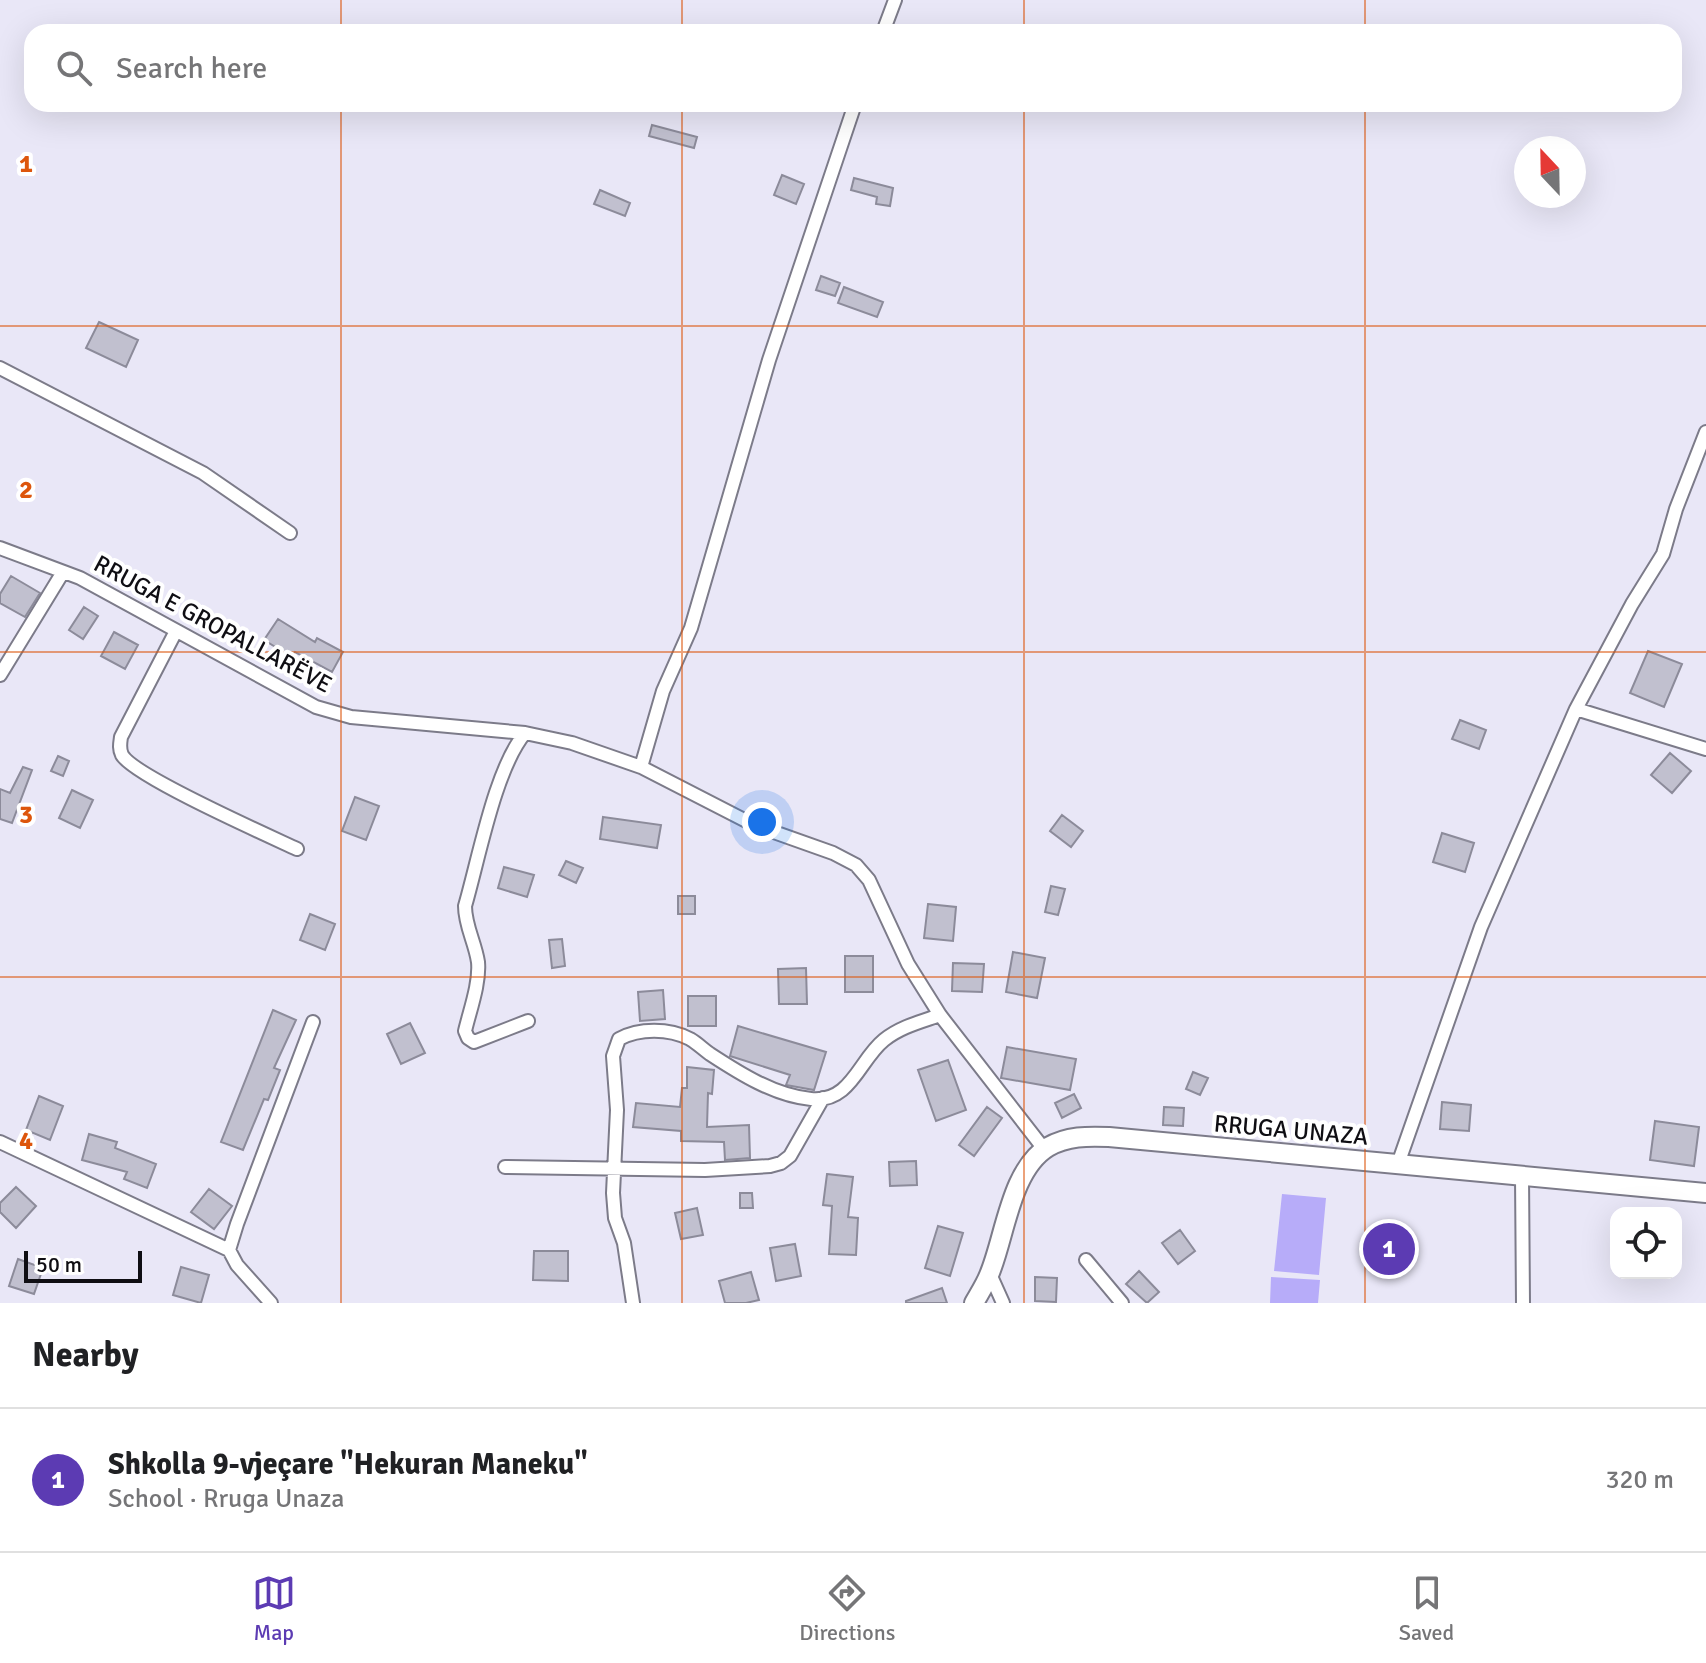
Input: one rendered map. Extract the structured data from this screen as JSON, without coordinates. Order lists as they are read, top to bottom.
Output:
{
  "streets": {
    "main road": ["RRUGA UNAZA"],
    "street": ["RRUGA E GROPALLARËVE"]
  },
  "crossings": [
    ["RRUGA E GROPALLARËVE", "RRUGA UNAZA"]
  ],
  "scale_bar": "50 m",
  "north": "top",
  "page": {
    "search": "Search here",
    "pins": "1",
    "scale": "50 m",
    "heading": "Nearby",
    "list": [
      {
        "mark": "1",
        "name": "Shkolla 9-vjeçare \"Hekuran Maneku\"",
        "note": "School · Rruga Unaza",
        "value": "320 m"
      }
    ],
    "nav": ["Map", "Directions", "Saved"]
  },
  "grid": {
    "rows": [
      "1",
      "2",
      "3",
      "4"
    ]
  }
}
